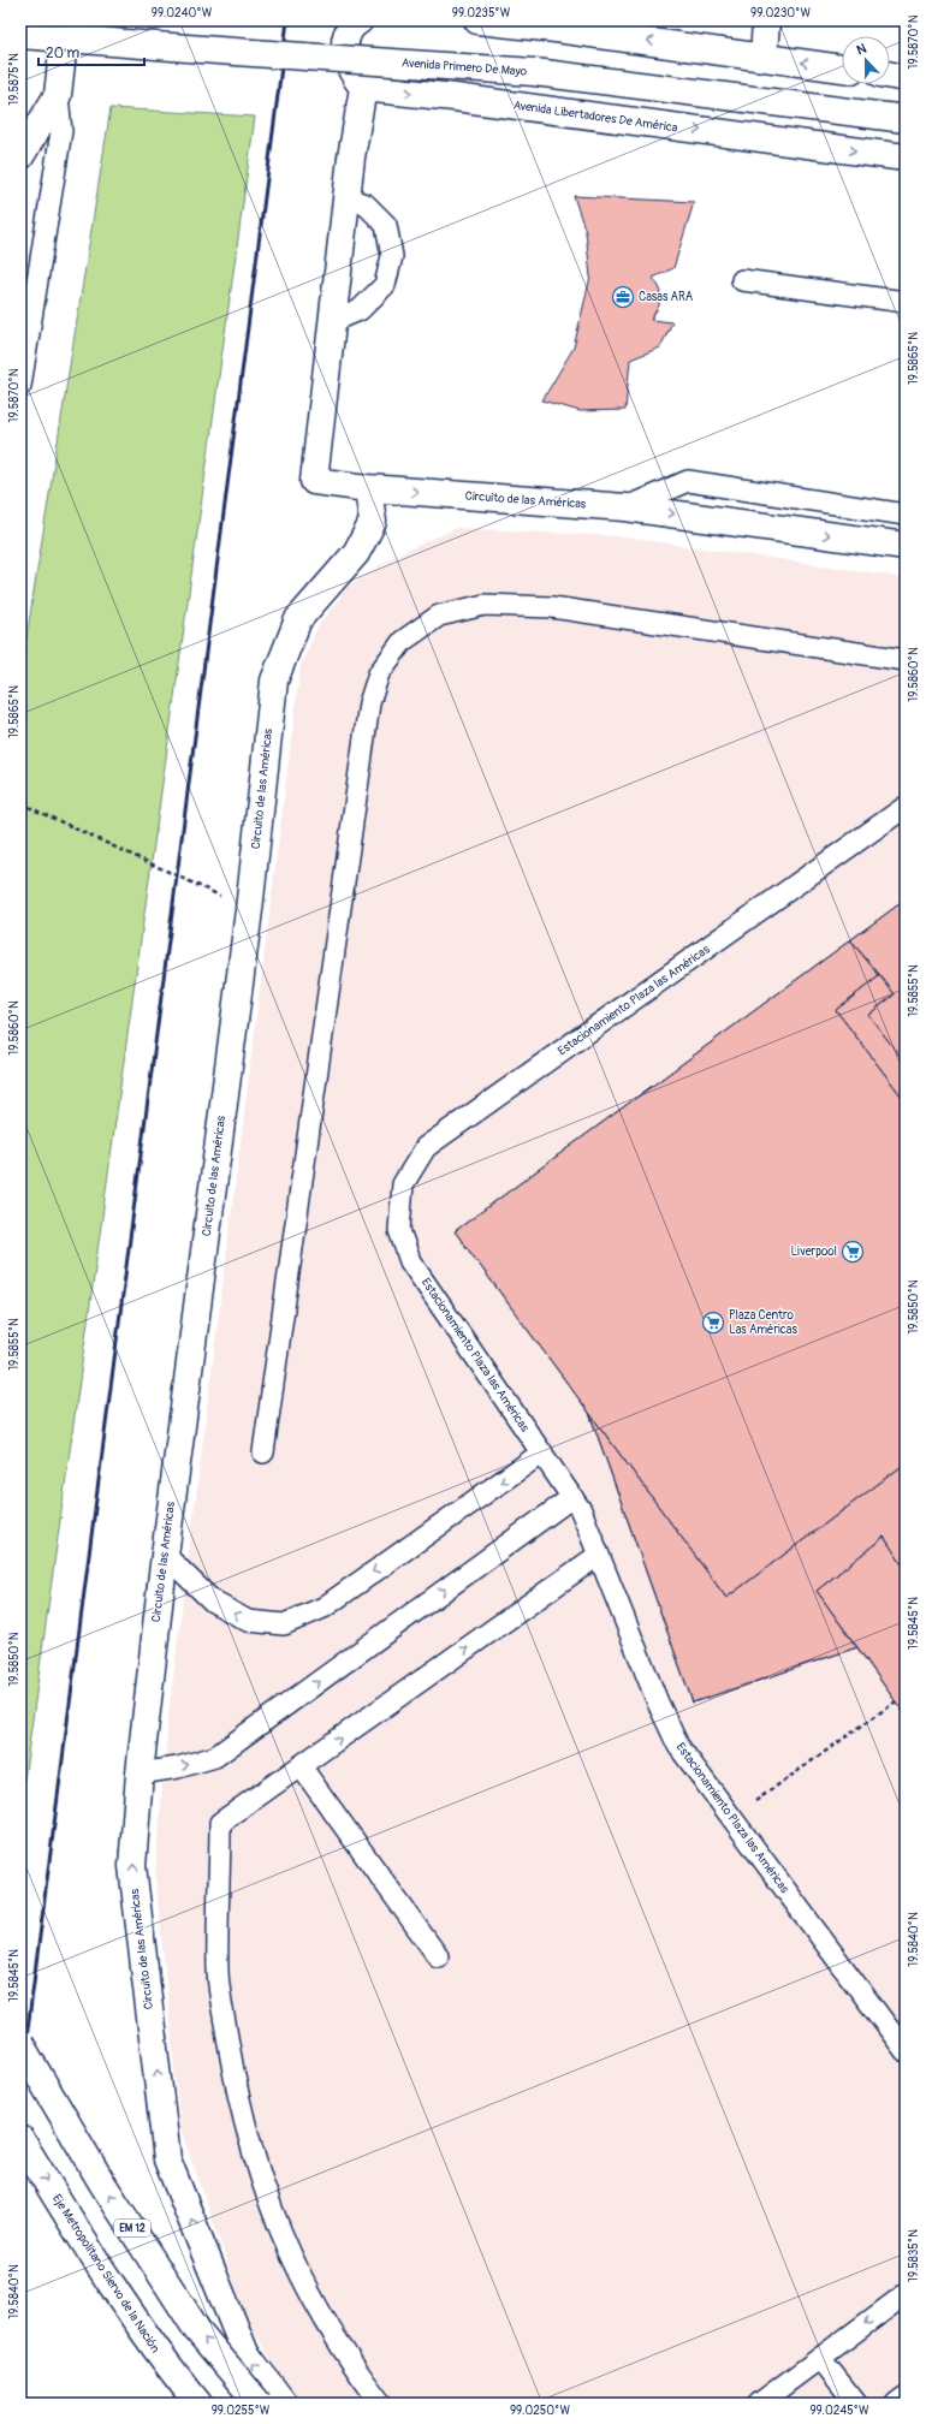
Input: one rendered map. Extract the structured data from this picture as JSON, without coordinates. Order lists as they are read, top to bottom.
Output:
{
  "streets": {
    "main road": [
      "Avenida Primero De Mayo",
      "Avenida Libertadores De América",
      "Circuito de las Américas",
      "EM 12",
      "Eje Metropolitano Siervo de la Nación"
    ],
    "lane": ["Estacionamiento Plaza las Américas"]
  },
  "places": {
    "office": ["Casas ARA"],
    "supermarket": ["Liverpool", "Plaza Centro Las Américas"]
  },
  "scale_bar": "20 m",
  "north": "top",
  "coordinates": [
    "99.0240°W",
    "99.0235°W",
    "99.0230°W",
    "19.5870°N",
    "19.5875°N",
    "19.5865°N",
    "19.5860°N",
    "19.5855°N",
    "19.5850°N",
    "19.5845°N",
    "19.5840°N",
    "19.5835°N",
    "99.0255°W",
    "99.0250°W",
    "99.0245°W"
  ]
}
